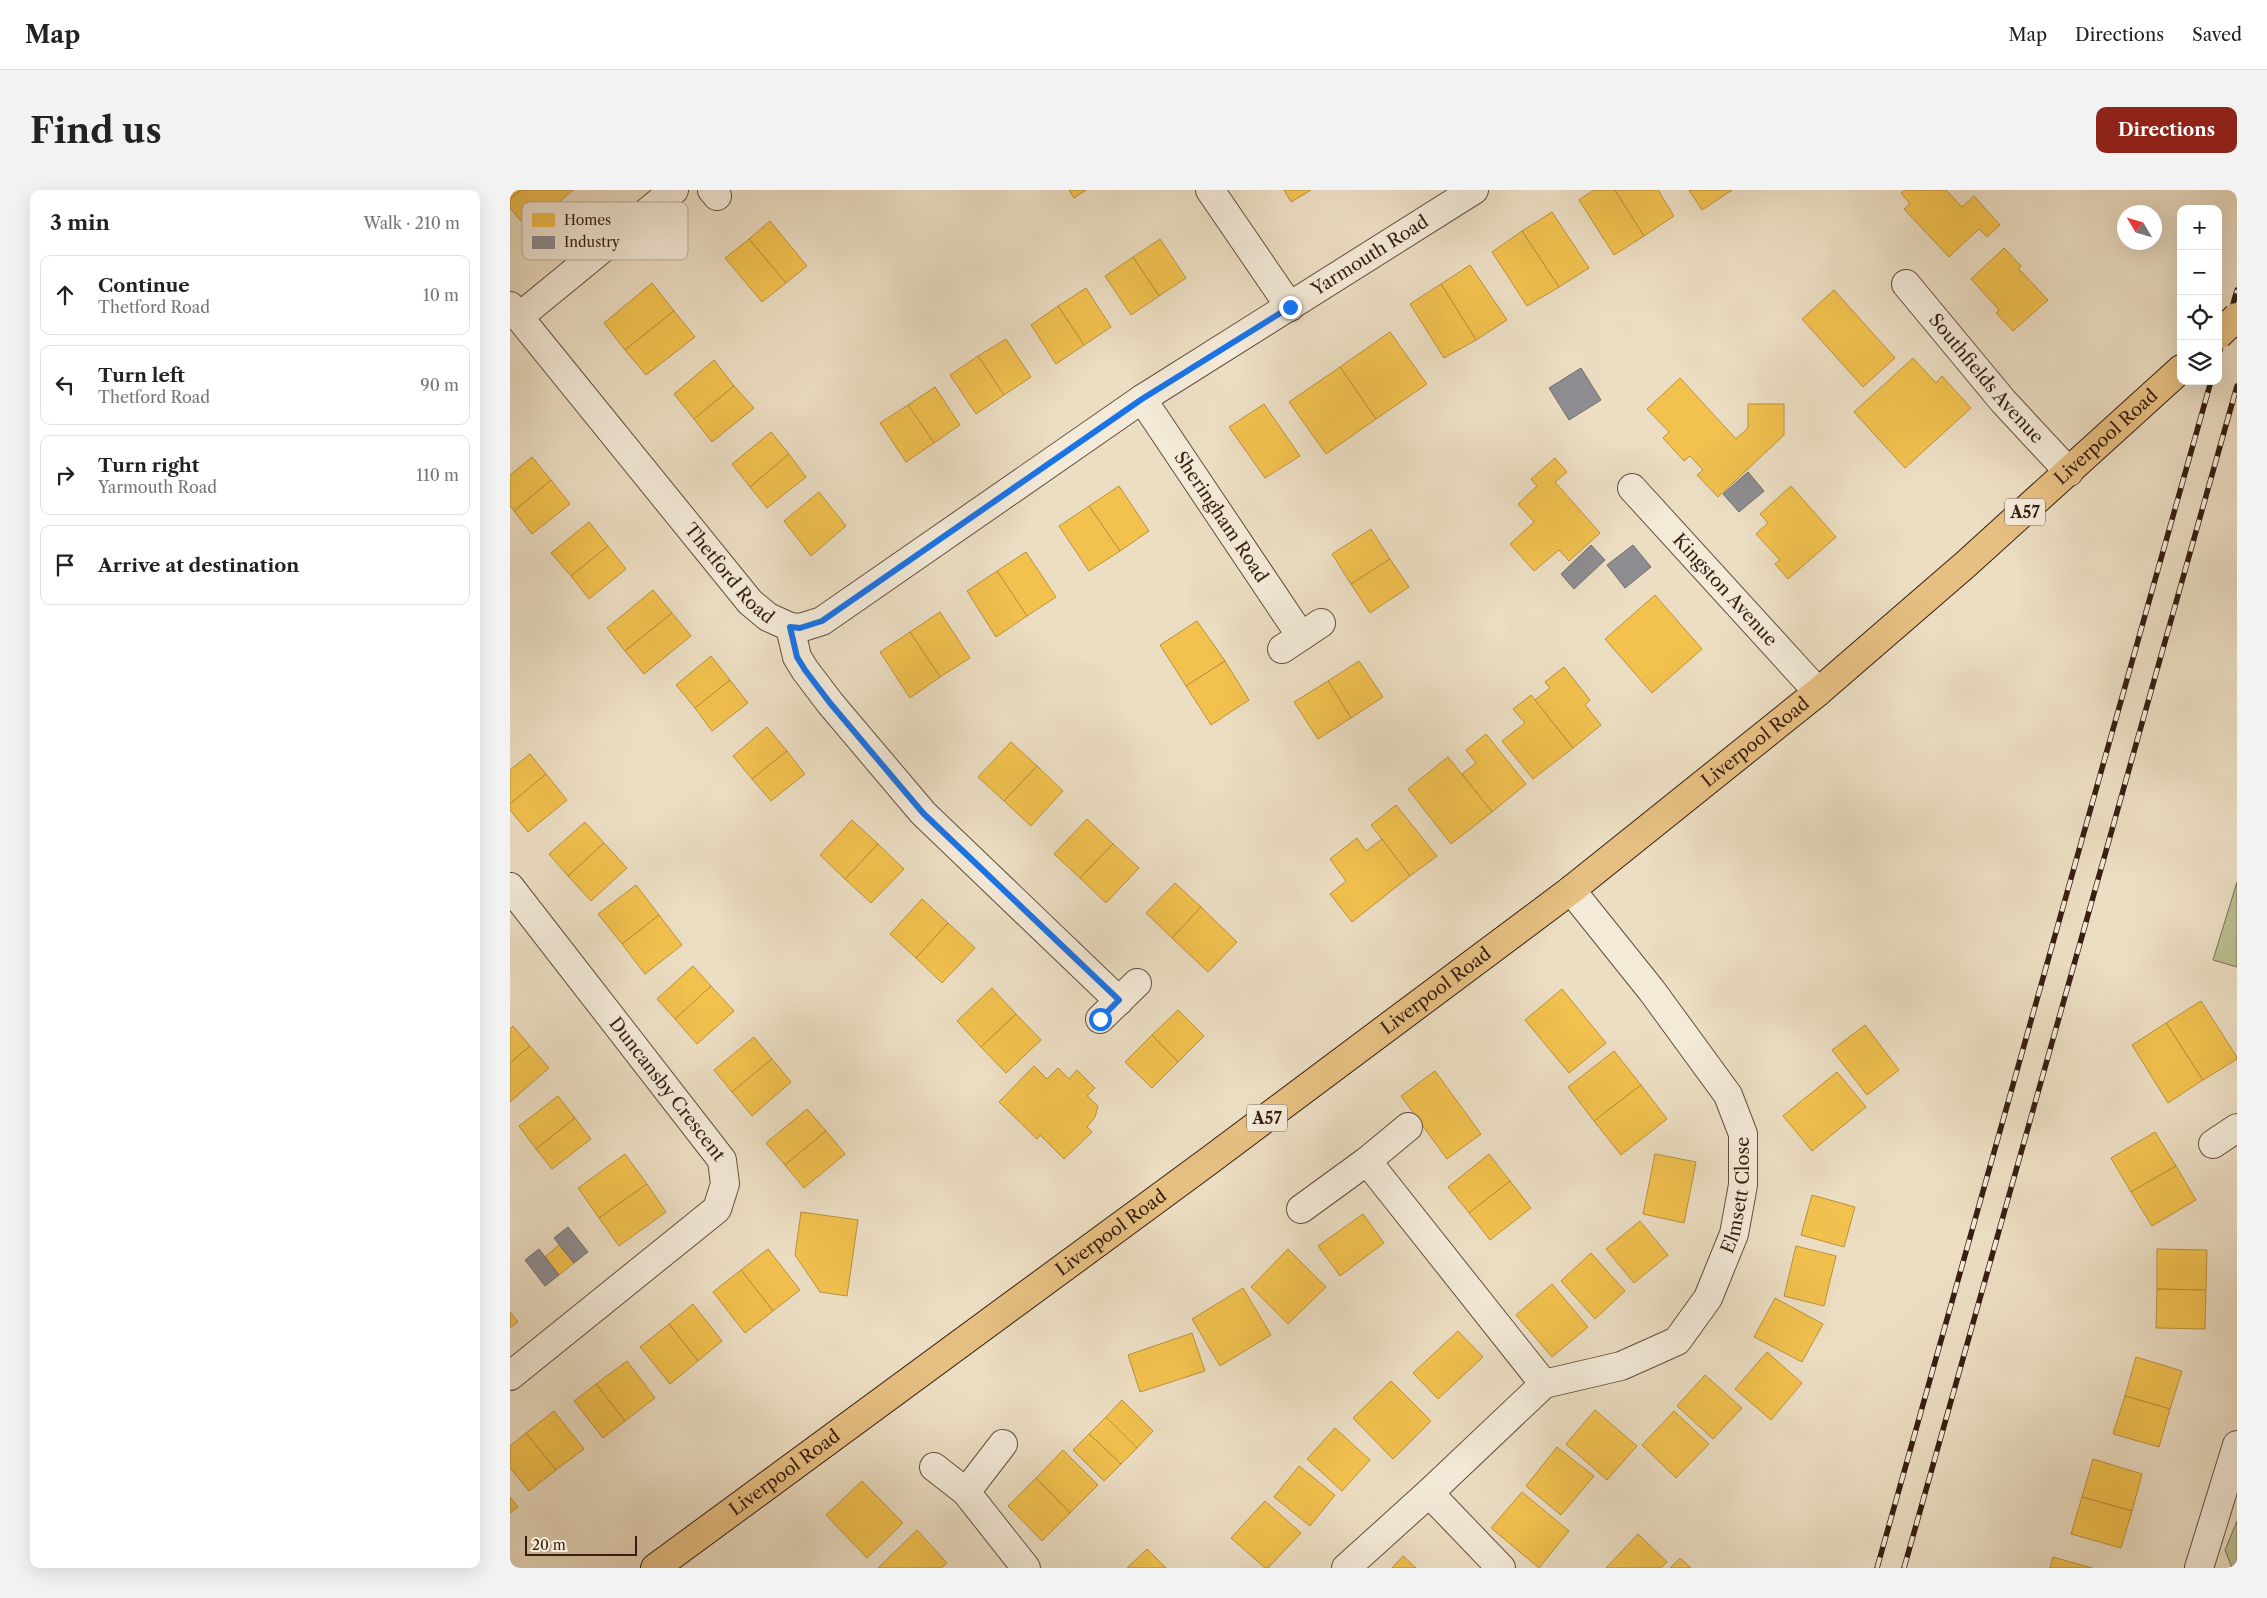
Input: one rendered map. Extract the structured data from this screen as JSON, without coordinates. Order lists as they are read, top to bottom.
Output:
{
  "streets": {
    "highway": ["Liverpool Road", "A57"],
    "street": [
      "Yarmouth Road",
      "Southfields Avenue",
      "Sheringham Road",
      "Thetford Road",
      "Kingston Avenue",
      "Duncansby Crescent",
      "Elmsett Close"
    ]
  },
  "crossings": [
    ["Yarmouth Road", "Sheringham Road"],
    ["Yarmouth Road", "Thetford Road"],
    ["Southfields Avenue", "Liverpool Road"],
    ["Liverpool Road", "Kingston Avenue"],
    ["Liverpool Road", "Elmsett Close"]
  ],
  "legend": ["Homes", "Industry"],
  "scale_bar": "20 m",
  "north": "top left",
  "page": {
    "header": "Map",
    "nav": ["Map", "Directions", "Saved"],
    "buttons": "Directions",
    "title": "Find us",
    "heading": ["3 min", "Walk · 210 m"],
    "map_buttons": ["+", "−"],
    "list": [
      ["Continue", "Thetford Road", "10 m"],
      ["Turn left", "Thetford Road", "90 m"],
      ["Turn right", "Yarmouth Road", "110 m"],
      "Arrive at destination"
    ],
    "scale": "20 m"
  }
}
